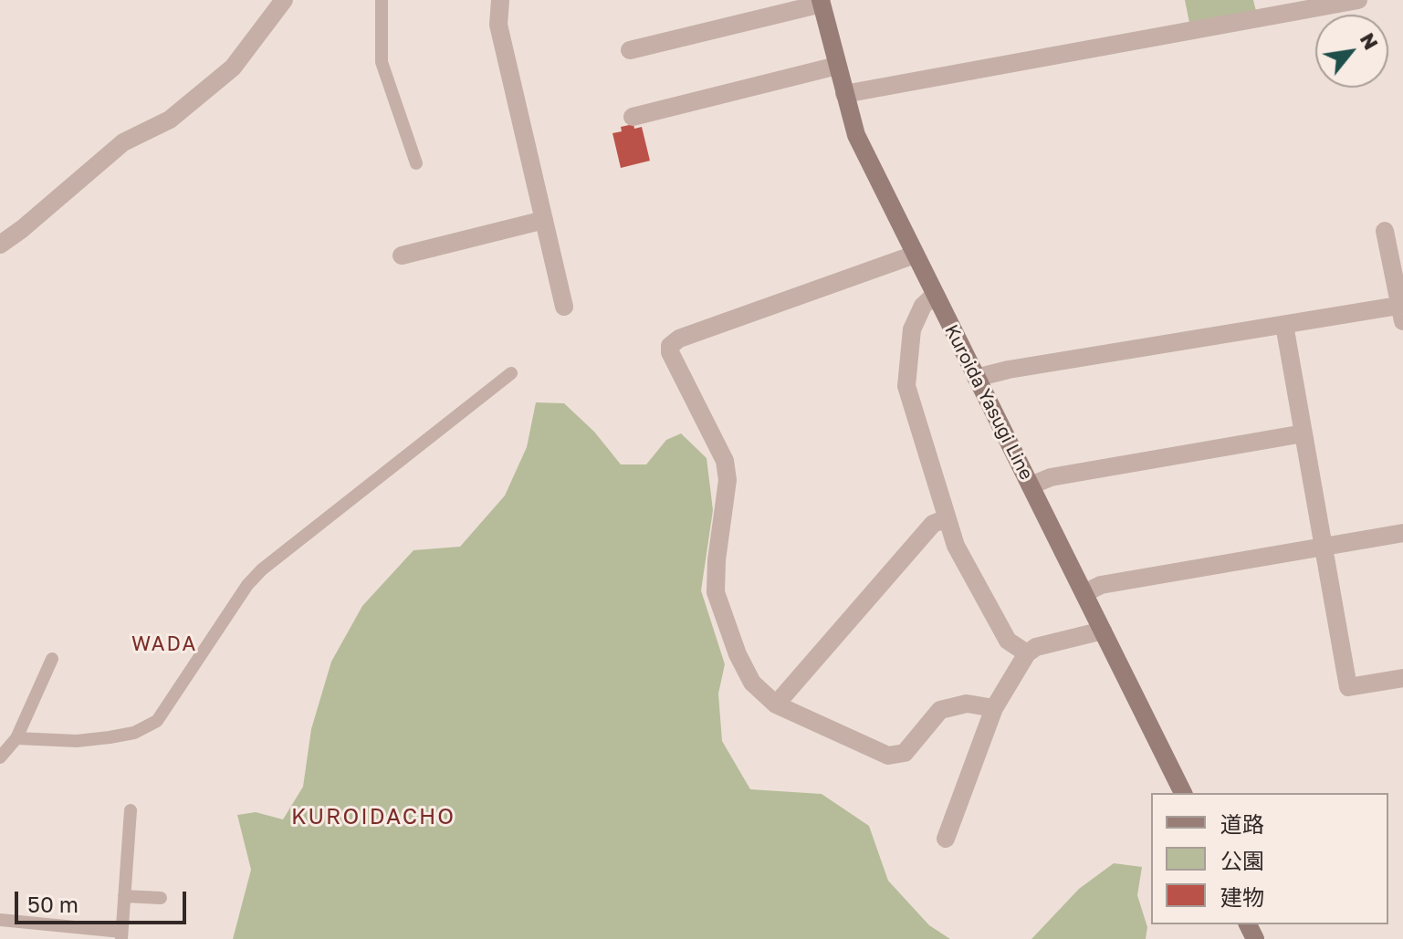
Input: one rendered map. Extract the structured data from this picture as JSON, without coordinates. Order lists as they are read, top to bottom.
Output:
{
  "streets": {
    "main road": ["Kuroida Yasugi Line"]
  },
  "districts": ["WADA", "KUROIDACHO"],
  "legend": ["道路", "公園", "建物"],
  "scale_bar": "50 m",
  "north": "top right"
}
